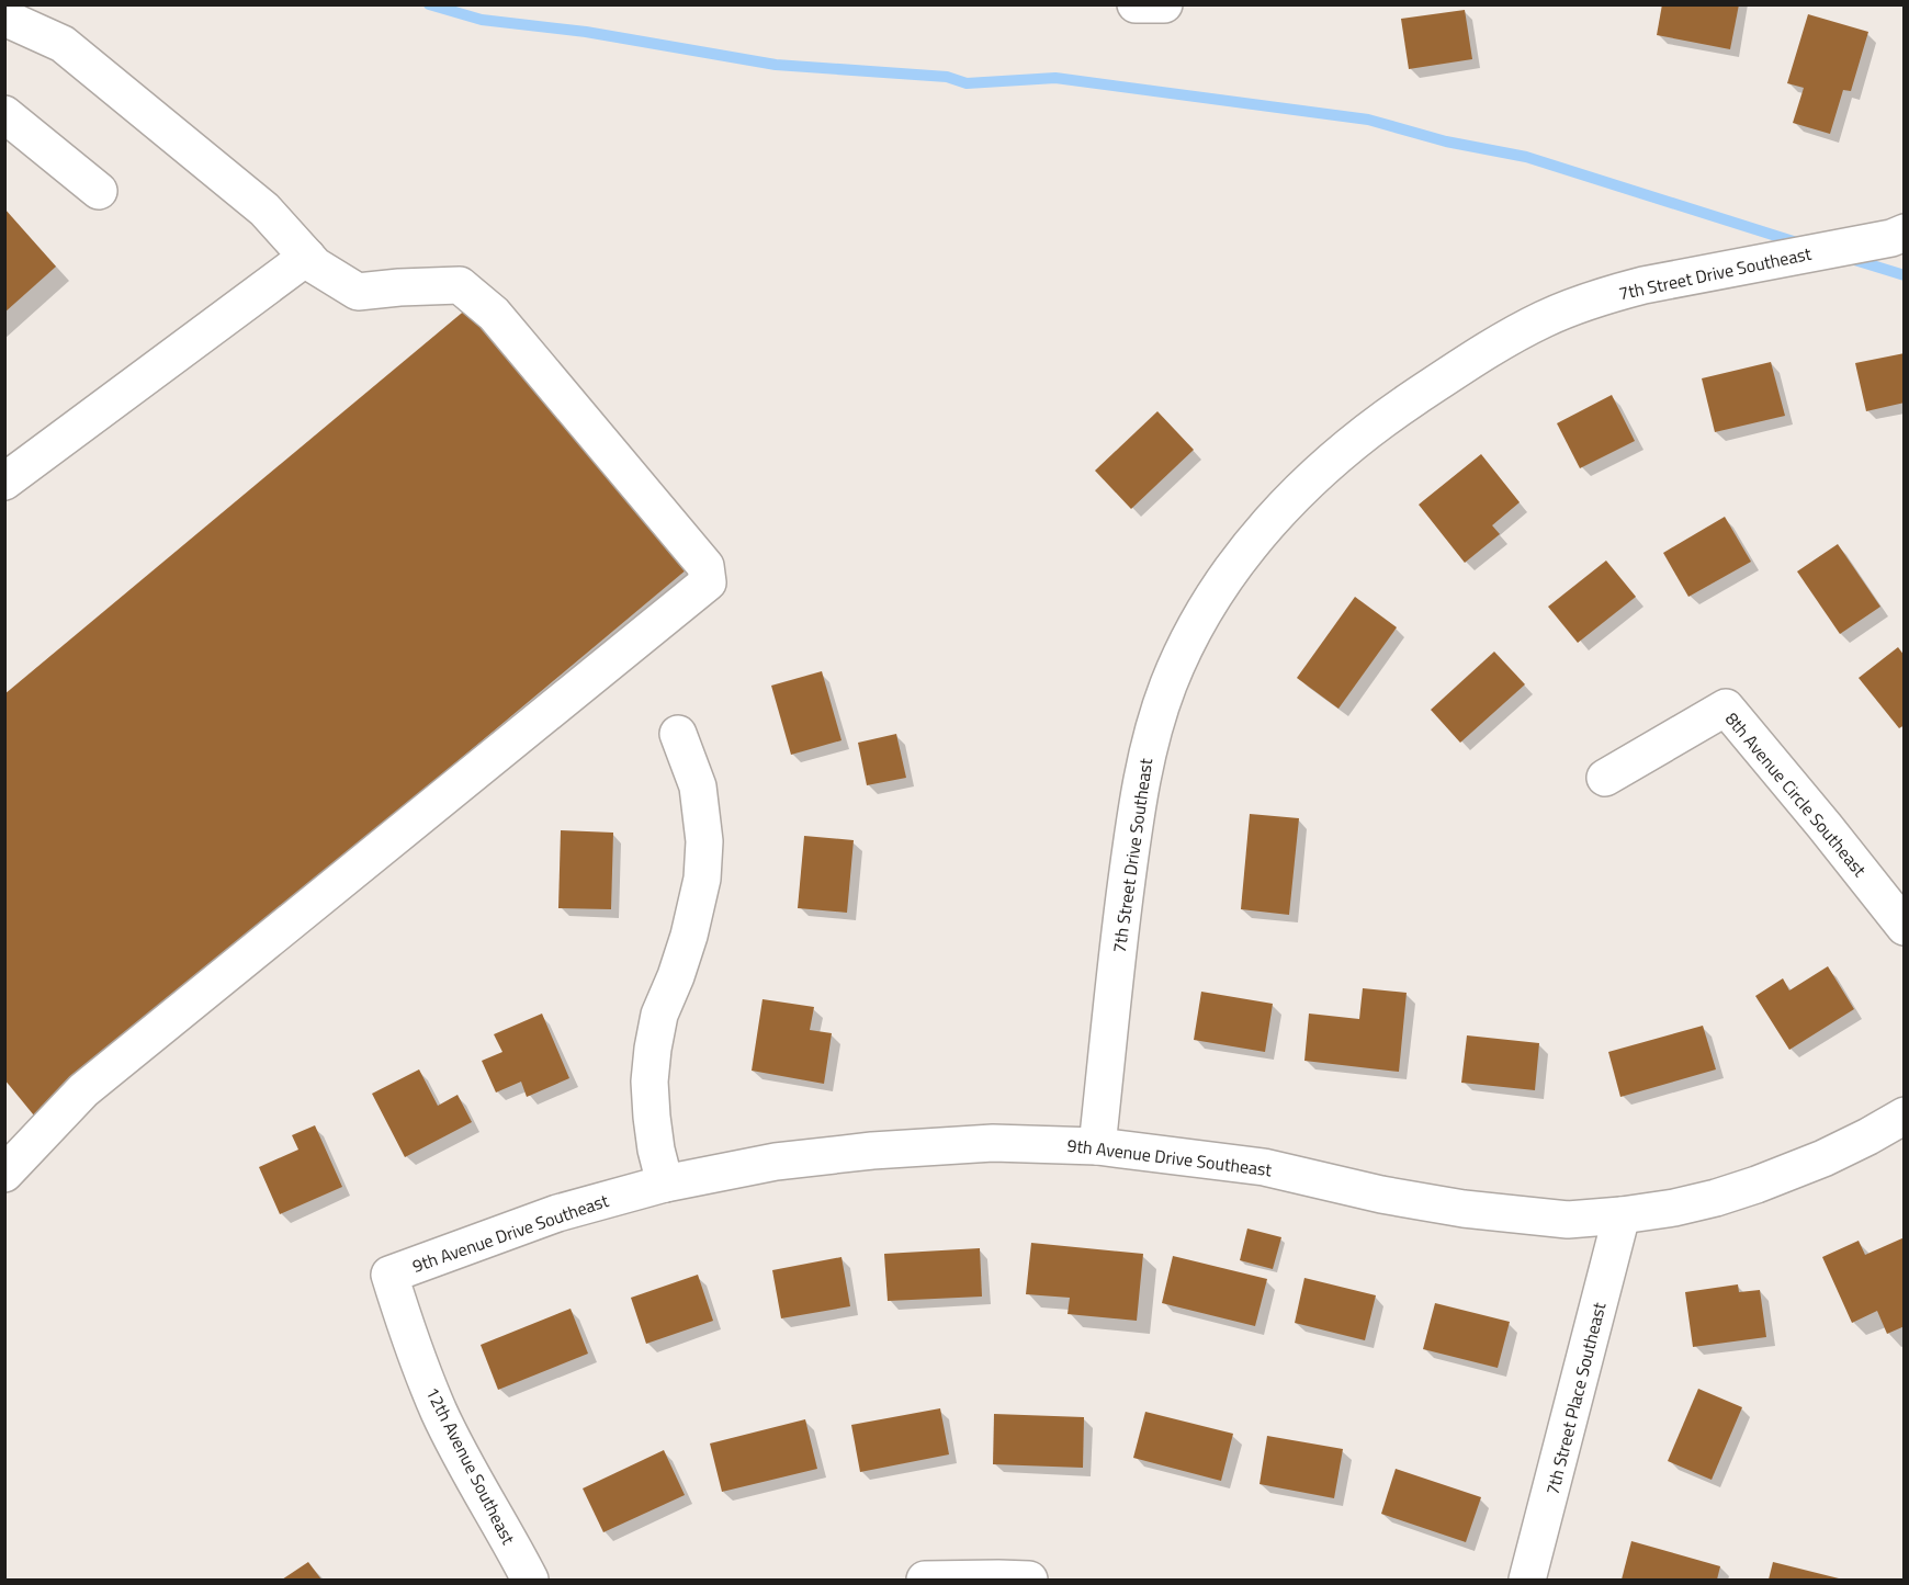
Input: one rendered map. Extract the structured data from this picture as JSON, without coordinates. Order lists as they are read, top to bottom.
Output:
{
  "streets": {
    "street": [
      "7th Street Drive Southeast",
      "8th Avenue Circle Southeast",
      "9th Avenue Drive Southeast",
      "7th Street Place Southeast",
      "12th Avenue Southeast"
    ]
  },
  "crossings": [
    ["7th Street Drive Southeast", "9th Avenue Drive Southeast"],
    ["9th Avenue Drive Southeast", "7th Street Place Southeast"],
    ["9th Avenue Drive Southeast", "12th Avenue Southeast"]
  ]
}
